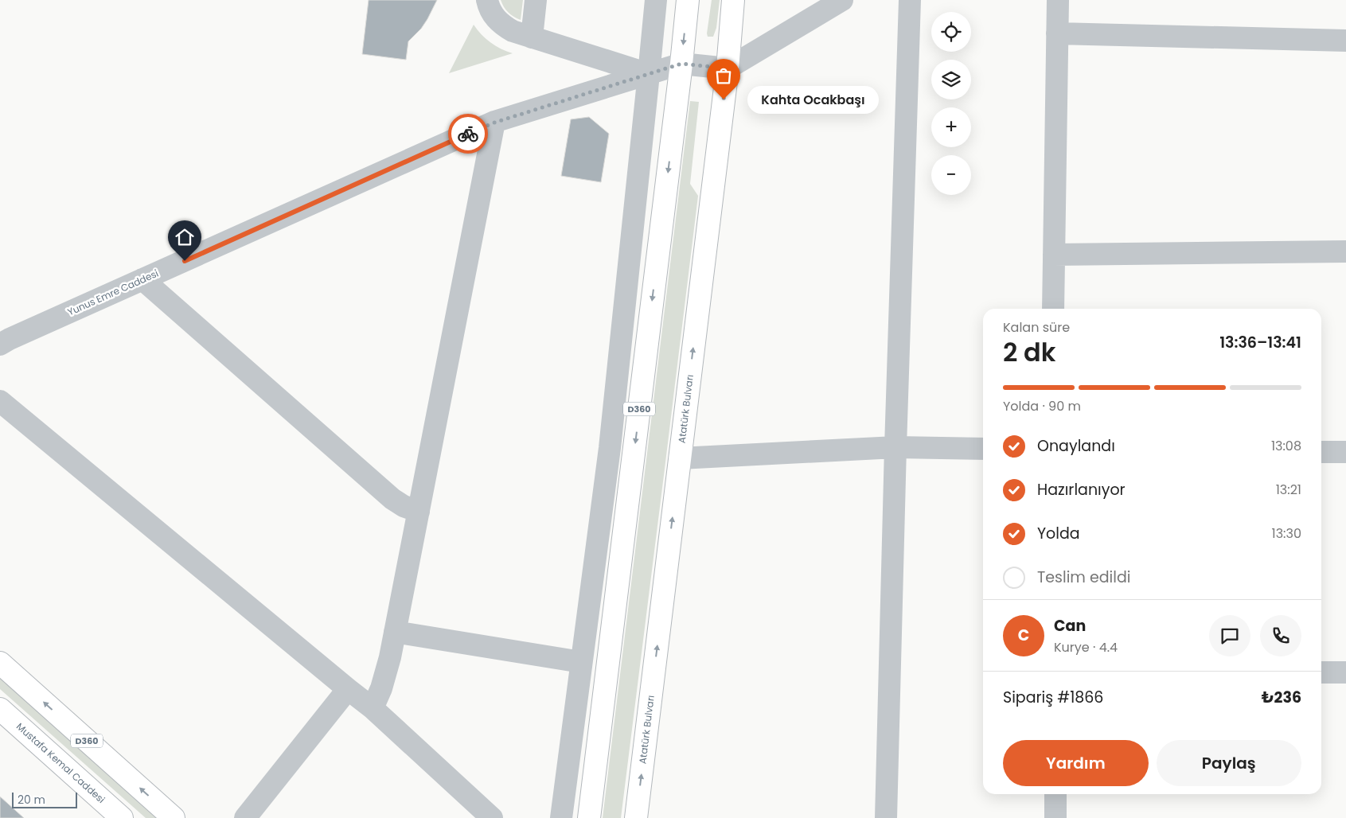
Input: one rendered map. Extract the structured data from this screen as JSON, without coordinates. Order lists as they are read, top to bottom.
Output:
{
  "streets": {
    "highway": ["D360", "Atatürk Bulvarı", "Mustafa Kemal Caddesi"],
    "street": ["Yunus Emre Caddesi"]
  },
  "crossings": [
    ["Yunus Emre Caddesi", "D360"],
    ["Yunus Emre Caddesi", "Atatürk Bulvarı"]
  ],
  "places": ["Kahta Ocakbaşı"],
  "scale_bar": "20 m",
  "page": {
    "map_buttons": ["+", "−"],
    "bubble": "Kahta Ocakbaşı",
    "heading": ["2 dk", "Kalan süre", "13:36–13:41"],
    "panel": [
      "Can",
      "Kurye · 4.4",
      "Sipariş #1866",
      "₺236"
    ],
    "bar": "Yolda · 90 m",
    "list": [
      ["Onaylandı", "13:08"],
      ["Hazırlanıyor", "13:21"],
      ["Yolda", "13:30"],
      "Teslim edildi"
    ],
    "round": "C",
    "buttons": ["Yardım", "Paylaş"],
    "scale": "20 m"
  }
}
